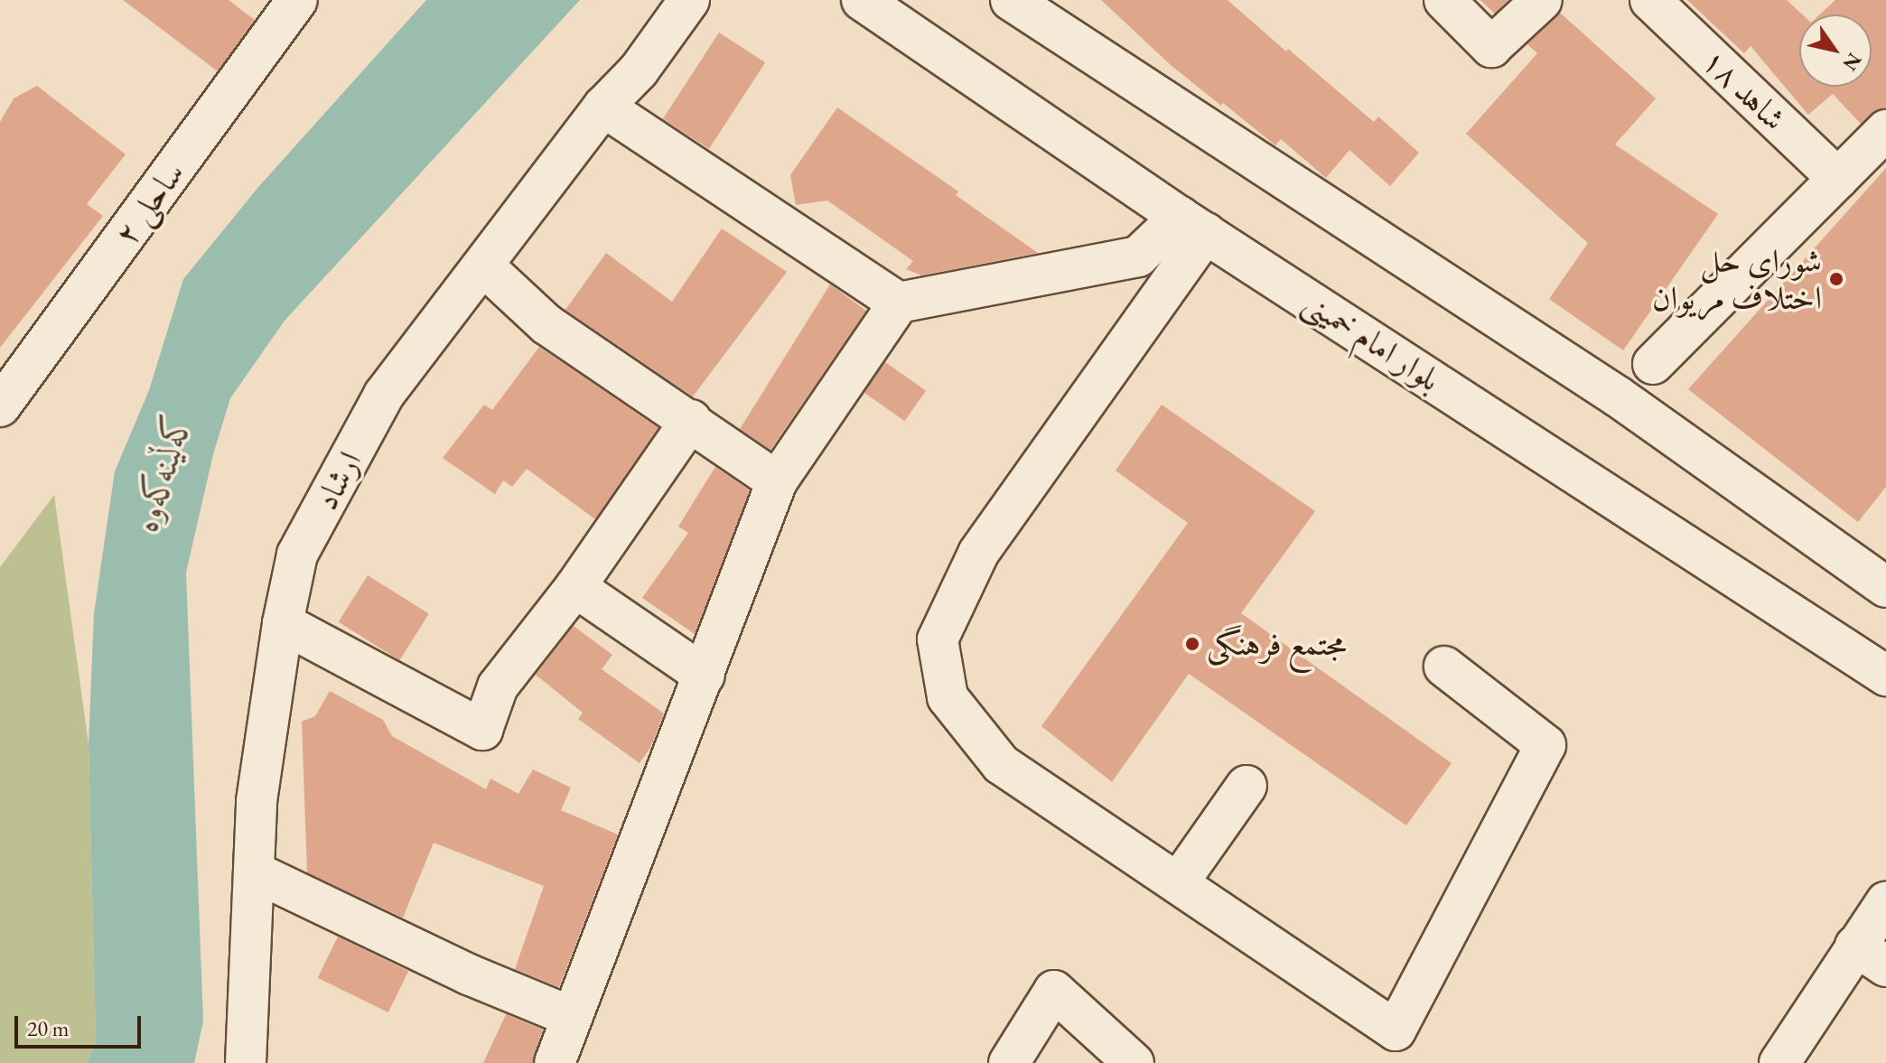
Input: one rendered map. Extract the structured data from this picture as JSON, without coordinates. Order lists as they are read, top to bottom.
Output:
{
  "streets": {
    "street": [
      "شاهد ۱۸",
      "ساحلی ۲",
      "بلوار امام خمینی",
      "ارشاد"
    ]
  },
  "water": ["کەڵینەکەوە"],
  "places": ["شورای حل اختلاف مریوان", "مجتمع فرهنگی"],
  "scale_bar": "20 m",
  "north": "bottom right"
}
